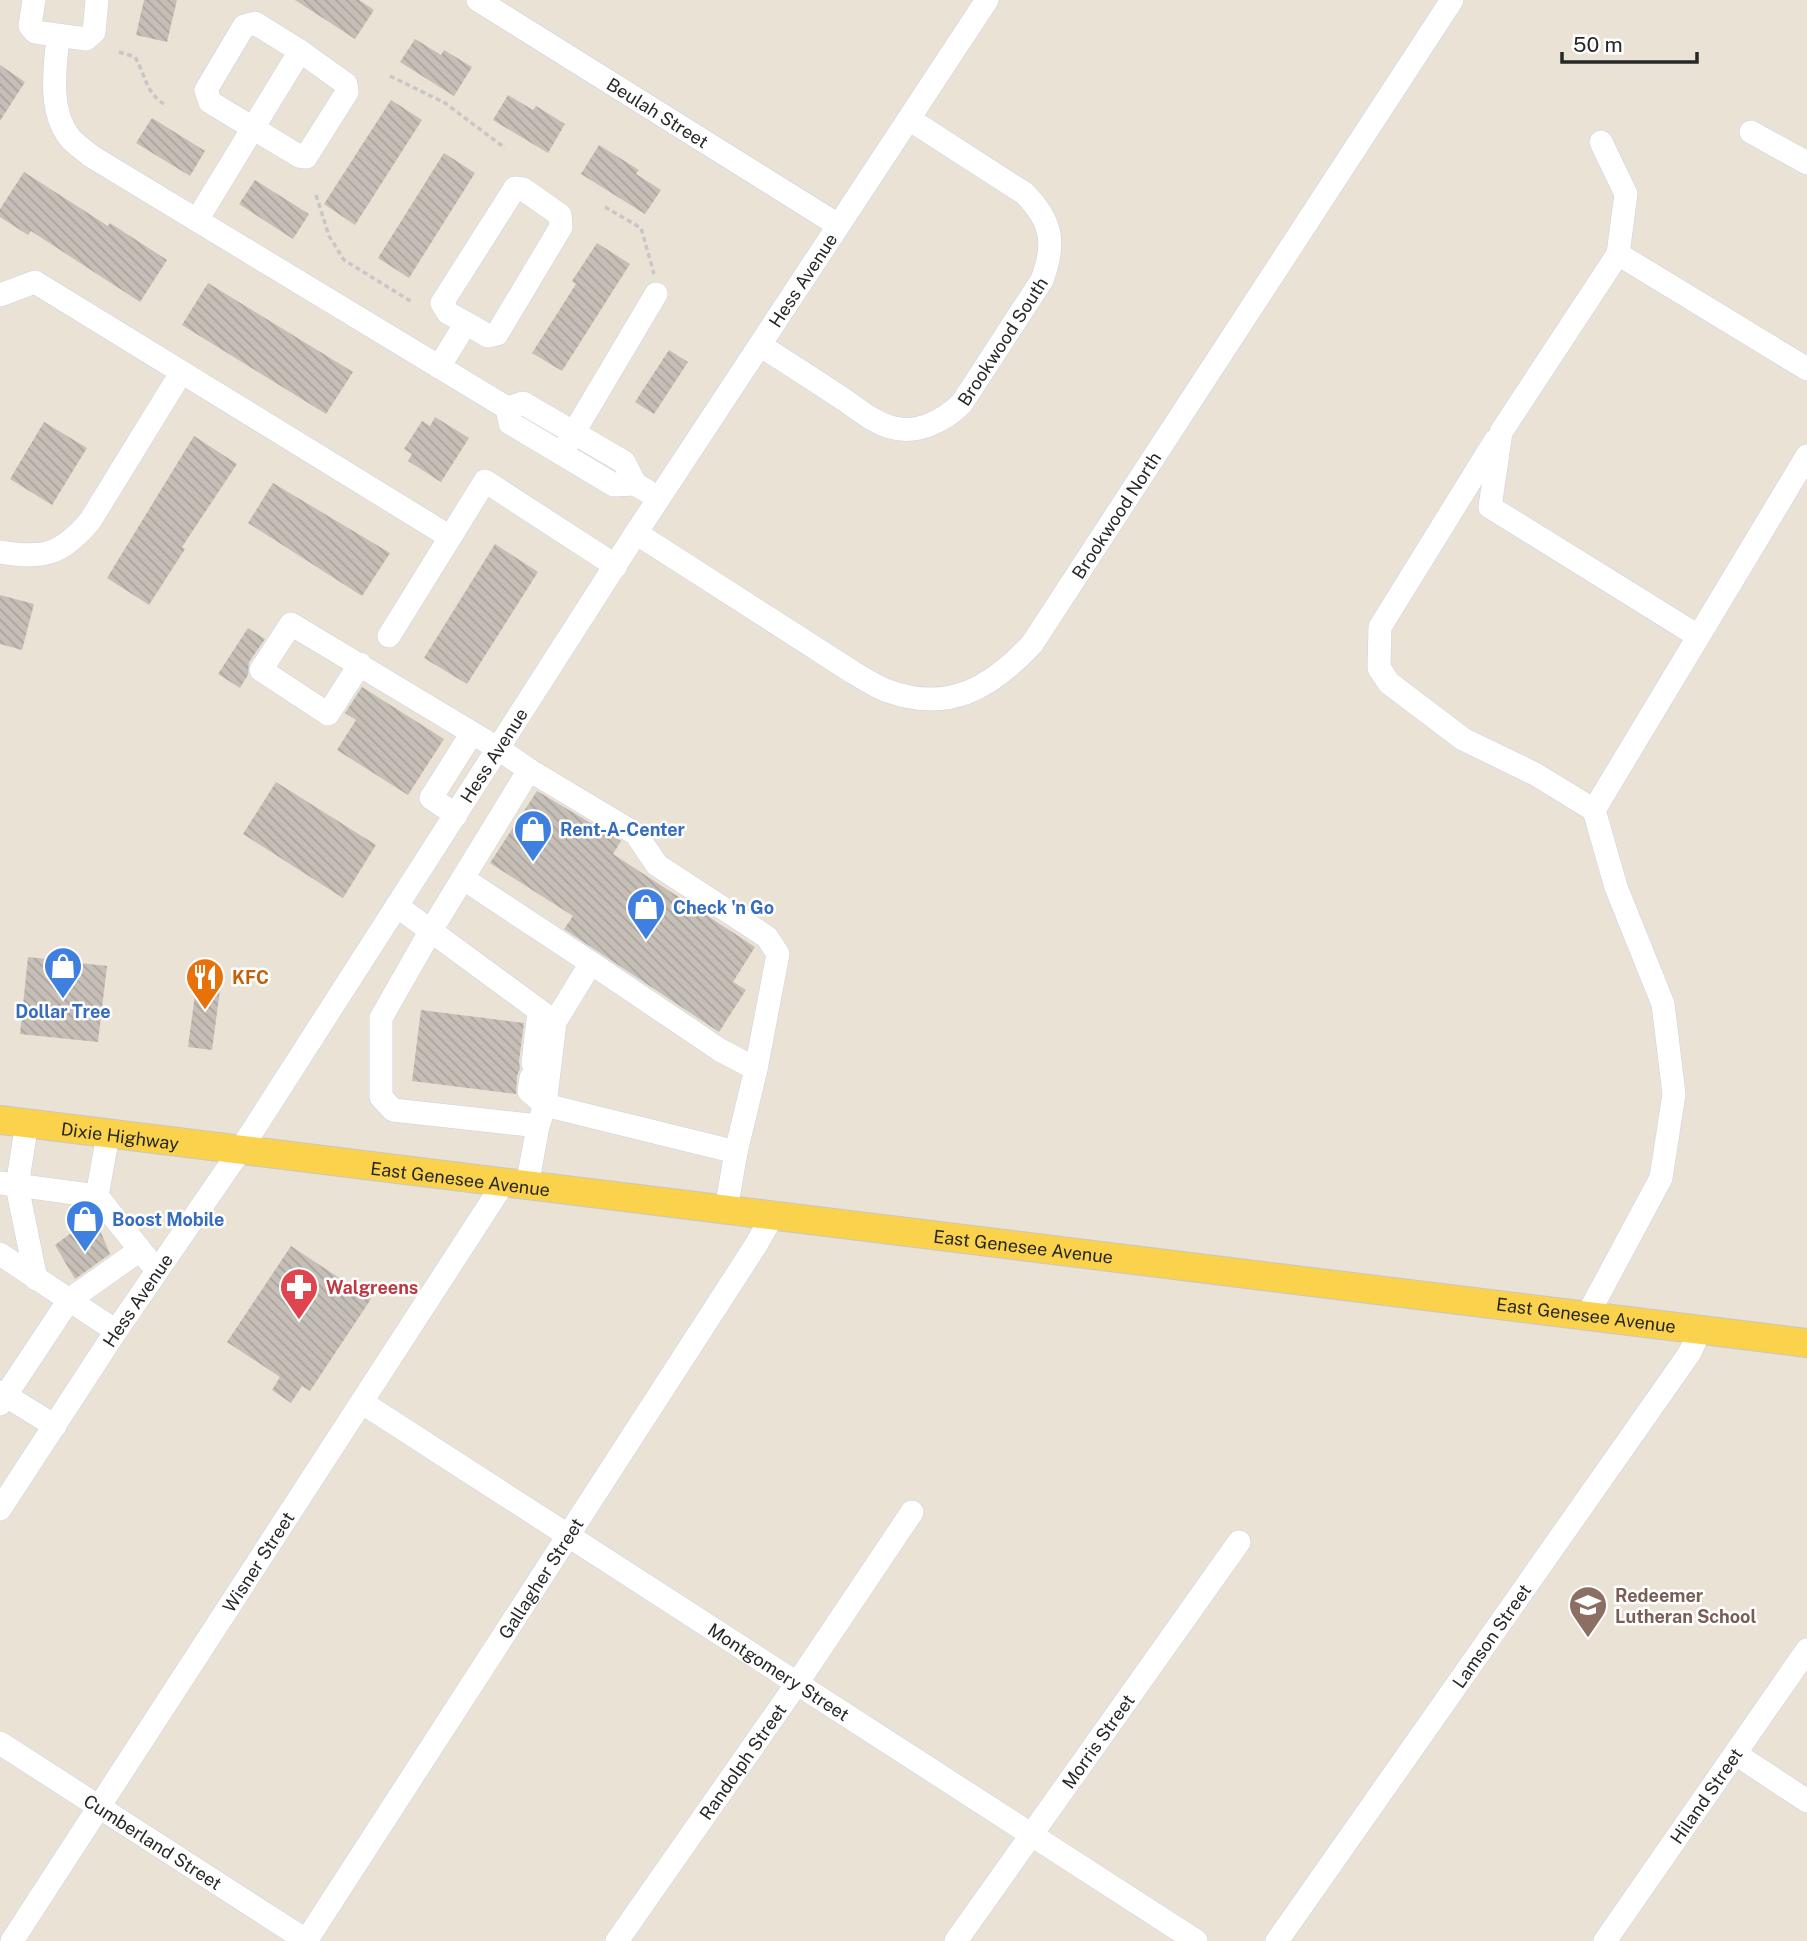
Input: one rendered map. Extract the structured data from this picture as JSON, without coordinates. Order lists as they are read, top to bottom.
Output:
{
  "streets": {
    "main road": ["Dixie Highway", "East Genesee Avenue"],
    "street": [
      "Beulah Street",
      "Hess Avenue",
      "Brookwood South",
      "Brookwood North",
      "Wisner Street",
      "Gallagher Street",
      "Lamson Street",
      "Montgomery Street",
      "Morris Street",
      "Randolph Street",
      "Hiland Street",
      "Cumberland Street"
    ]
  },
  "crossings": [
    ["Beulah Street", "Hess Avenue"],
    ["Hess Avenue", "Brookwood South"],
    ["Hess Avenue", "Brookwood North"],
    ["Hess Avenue", "Dixie Highway"],
    ["Hess Avenue", "East Genesee Avenue"],
    ["Dixie Highway", "East Genesee Avenue"],
    ["East Genesee Avenue", "Wisner Street"],
    ["East Genesee Avenue", "Gallagher Street"],
    ["East Genesee Avenue", "Lamson Street"],
    ["Wisner Street", "Montgomery Street"],
    ["Wisner Street", "Cumberland Street"],
    ["Gallagher Street", "Montgomery Street"],
    ["Gallagher Street", "Cumberland Street"],
    ["Montgomery Street", "Morris Street"],
    ["Montgomery Street", "Randolph Street"]
  ],
  "places": {
    "shop": [
      "Rent-A-Center",
      "Check 'n Go",
      "Dollar Tree",
      "Boost Mobile"
    ],
    "restaurant": ["KFC"],
    "pharmacy": ["Walgreens"],
    "school or university": ["Redeemer Lutheran School"]
  },
  "scale_bar": "50 m"
}
